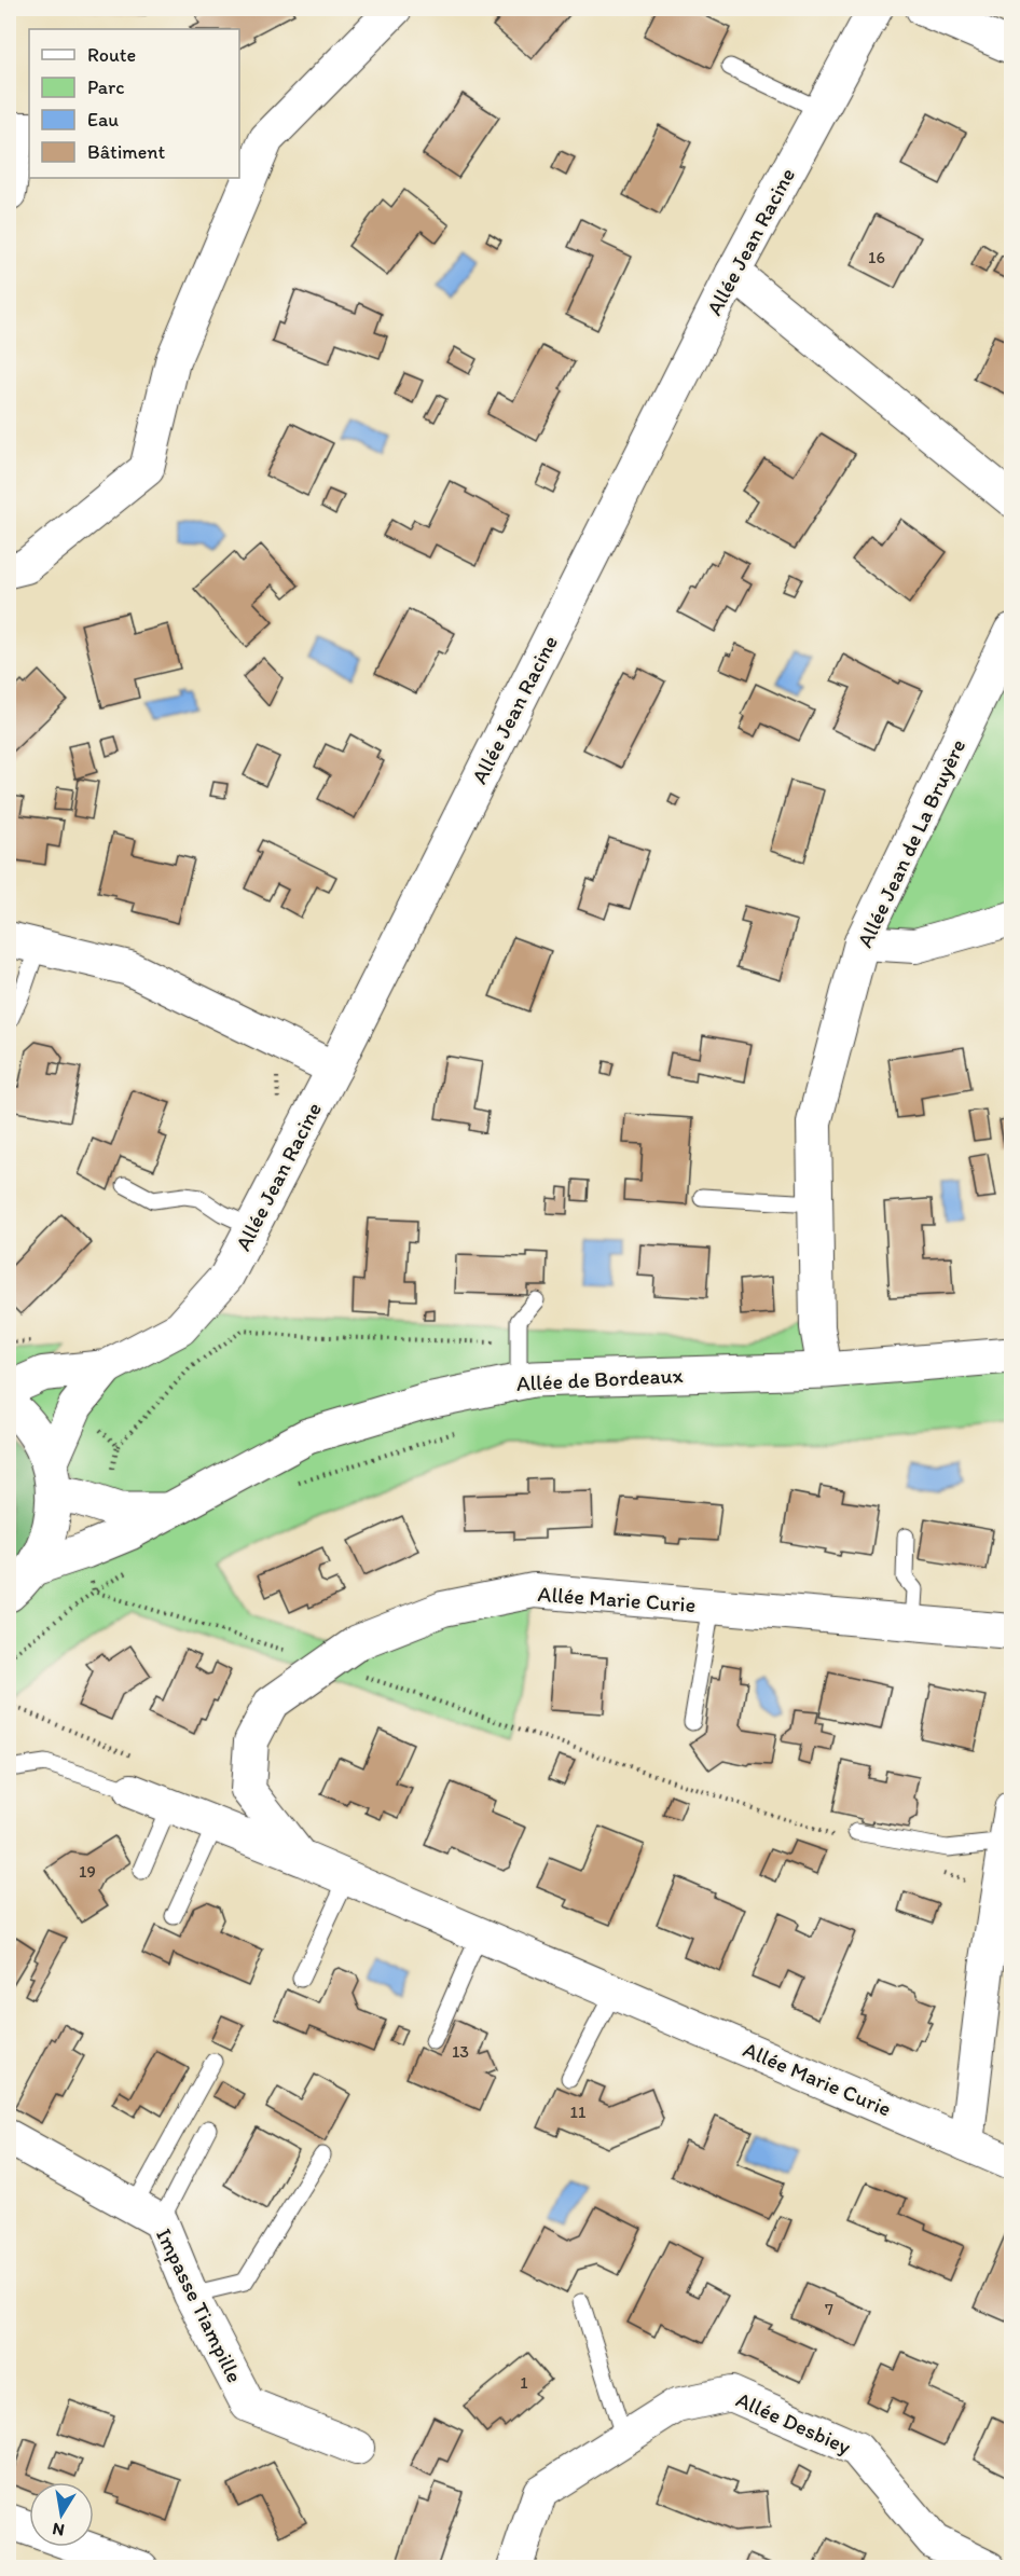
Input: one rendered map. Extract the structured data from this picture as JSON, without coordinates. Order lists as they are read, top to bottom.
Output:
{
  "streets": {
    "main road": ["Allée de Bordeaux"],
    "street": [
      "Allée Jean Racine",
      "Allée Jean de La Bruyère",
      "Allée Marie Curie",
      "Impasse Tiampille",
      "Allée Desbiey"
    ]
  },
  "crossings": [
    ["Allée Jean Racine", "Allée de Bordeaux"],
    ["Allée Jean de La Bruyère", "Allée de Bordeaux"]
  ],
  "house_numbers": [
    "16",
    "19",
    "13",
    "11",
    "7",
    "1"
  ],
  "legend": [
    "Route",
    "Parc",
    "Eau",
    "Bâtiment"
  ],
  "north": "bottom"
}
